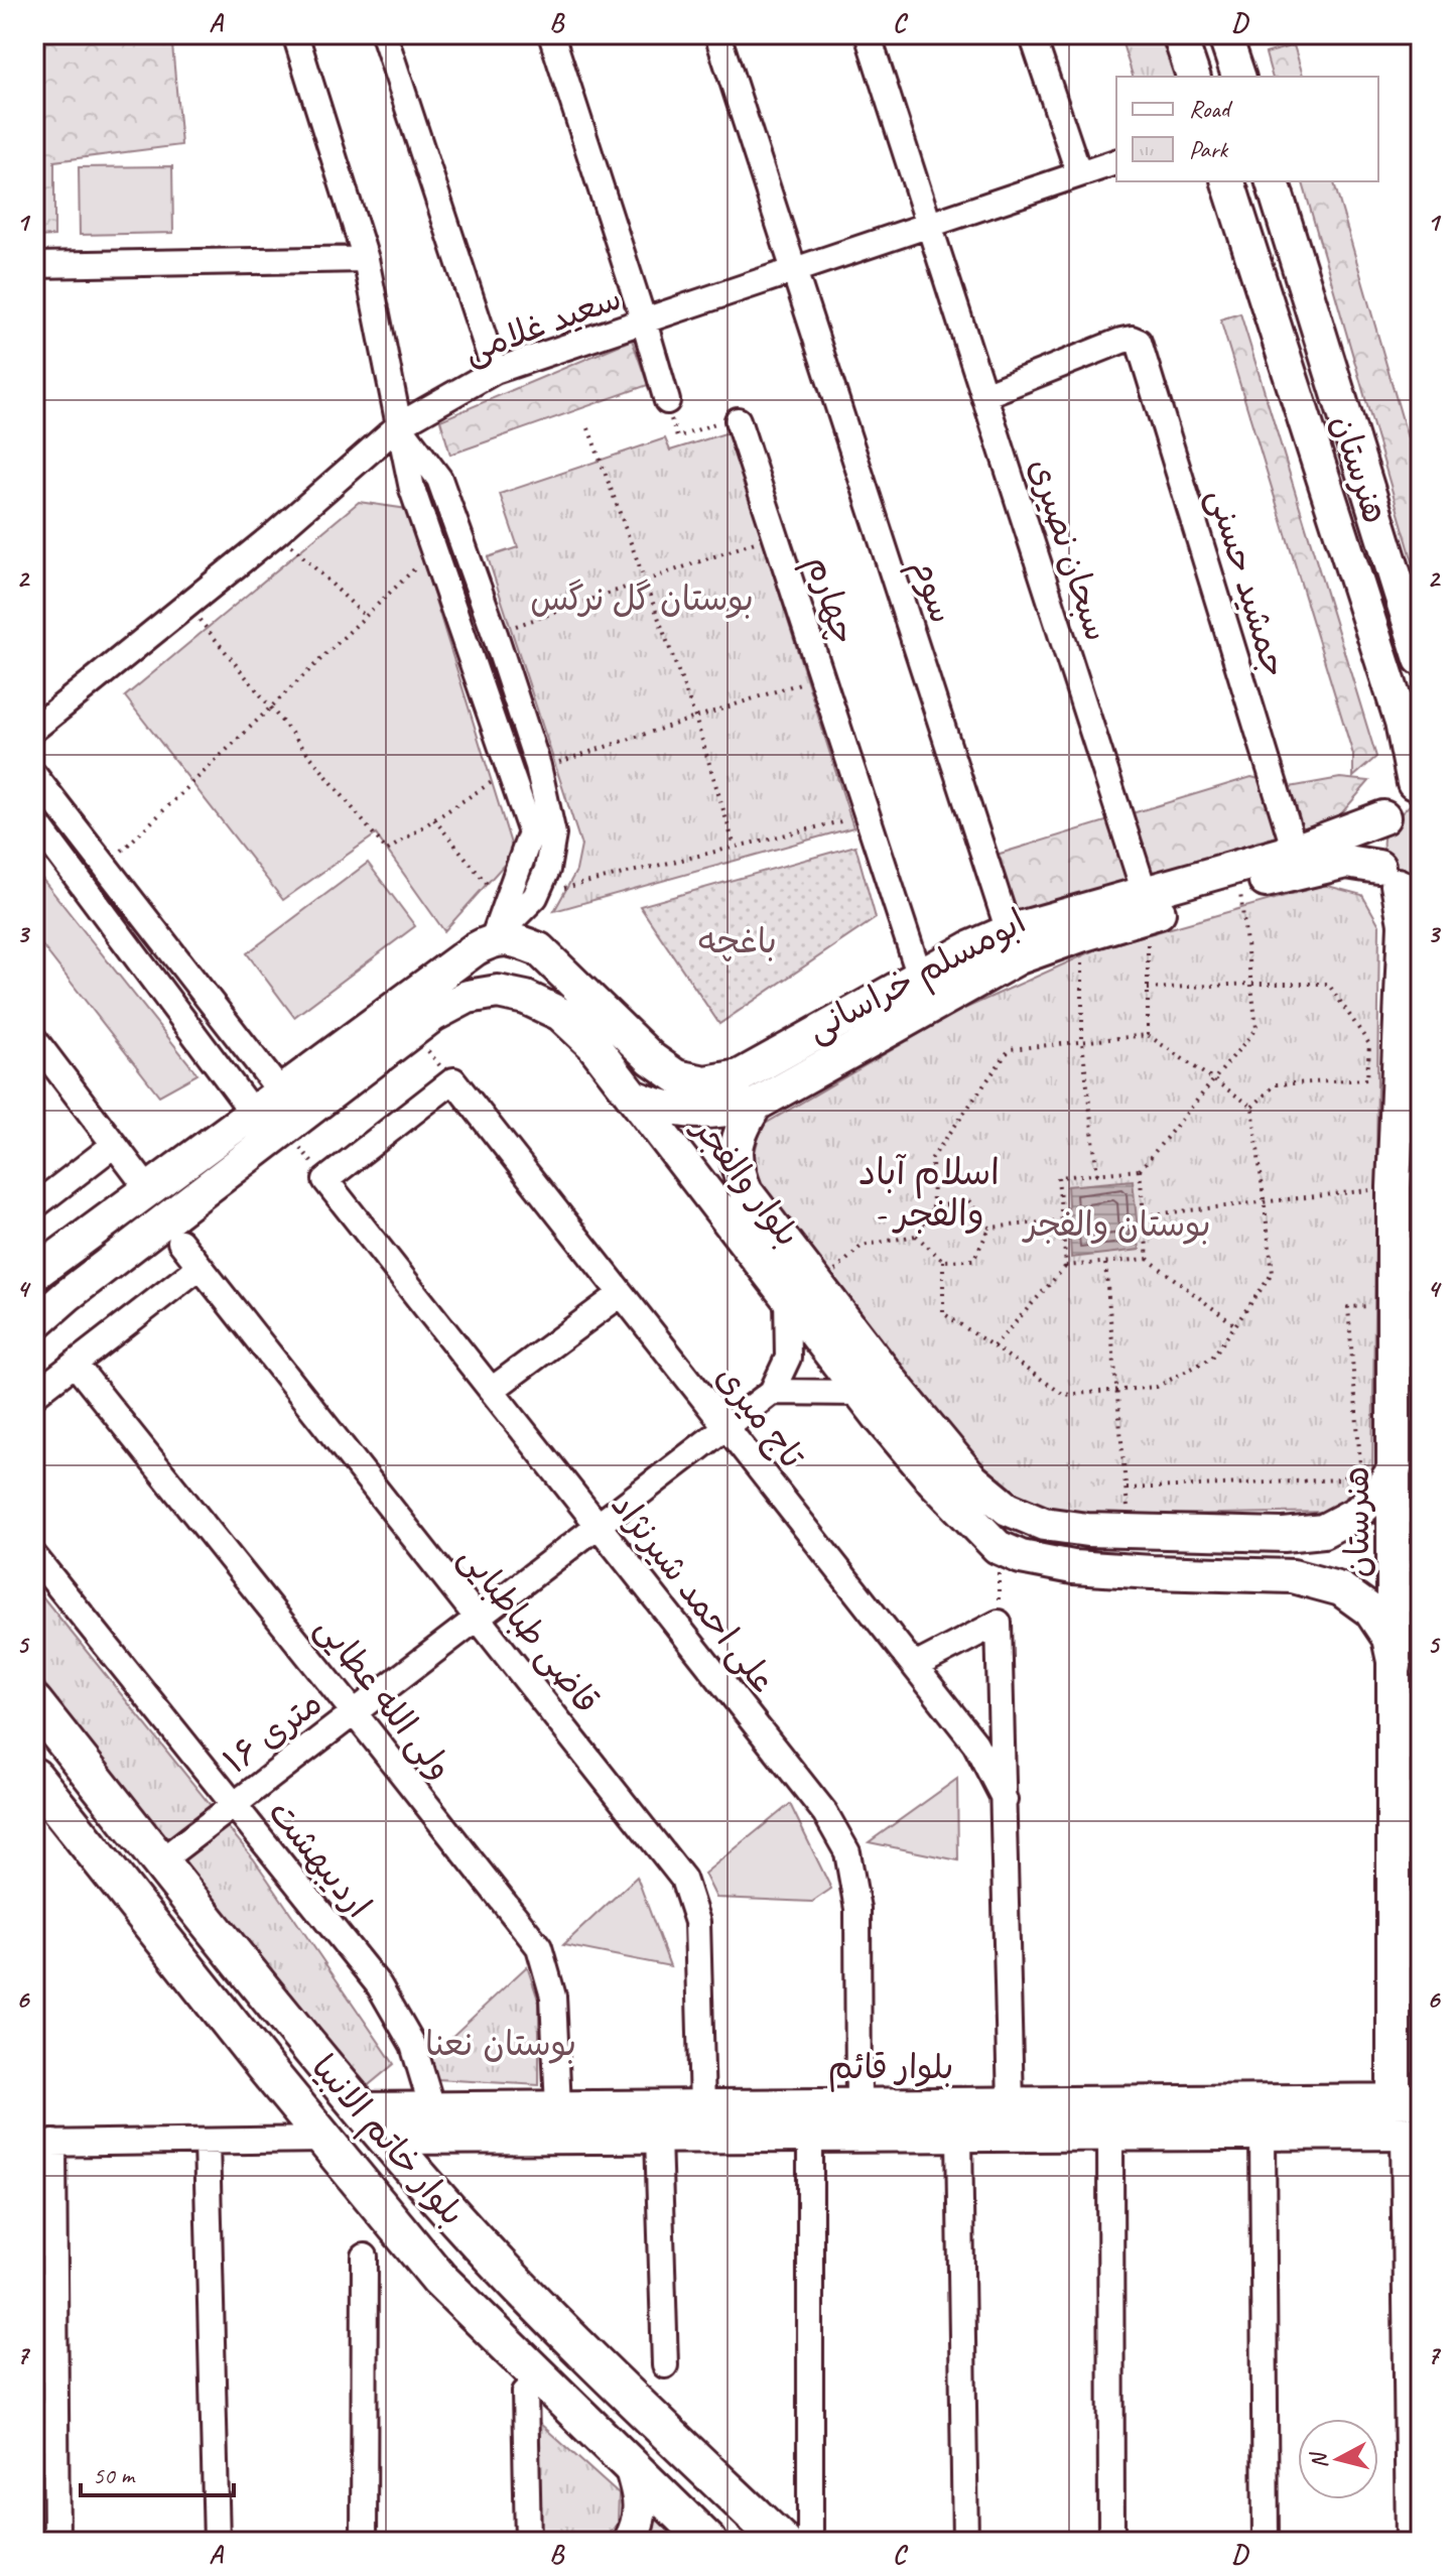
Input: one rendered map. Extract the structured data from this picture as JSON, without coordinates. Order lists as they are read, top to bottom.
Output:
{
  "streets": {
    "main road": [
      "هنرستان",
      "ابومسلم خراسانی",
      "بلوار والفجر",
      "بلوار قائم",
      "بلوار خاتم الانبیا"
    ],
    "street": [
      "سعید غلامی",
      "سبحان نصیری",
      "جمشید حسنی",
      "سوم",
      "چهارم",
      "تاج میری",
      "علی احمد شیرنژاد",
      "قاضی طباطبایی",
      "ولی الله عطایی",
      "۱۶ متری",
      "اردیبهشت"
    ]
  },
  "crossings": [
    ["سعید غلامی", "سبحان نصیری"],
    ["سعید غلامی", "سوم"],
    ["هنرستان", "ابومسلم خراسانی"],
    ["هنرستان", "بلوار والفجر"],
    ["هنرستان", "بلوار قائم"],
    ["سبحان نصیری", "جمشید حسنی"],
    ["سبحان نصیری", "ابومسلم خراسانی"],
    ["جمشید حسنی", "ابومسلم خراسانی"],
    ["سوم", "ابومسلم خراسانی"],
    ["چهارم", "ابومسلم خراسانی"],
    ["ابومسلم خراسانی", "بلوار والفجر"],
    ["تاج میری", "علی احمد شیرنژاد"],
    ["تاج میری", "۱۶ متری"],
    ["علی احمد شیرنژاد", "۱۶ متری"],
    ["علی احمد شیرنژاد", "بلوار قائم"],
    ["قاضی طباطبایی", "۱۶ متری"],
    ["قاضی طباطبایی", "بلوار قائم"],
    ["ولی الله عطایی", "۱۶ متری"],
    ["ولی الله عطایی", "بلوار قائم"],
    ["۱۶ متری", "اردیبهشت"],
    ["۱۶ متری", "بلوار خاتم الانبیا"],
    ["اردیبهشت", "بلوار قائم"],
    ["بلوار قائم", "بلوار خاتم الانبیا"]
  ],
  "districts": ["اسلام آباد - والفجر"],
  "parks": [
    "بوستان گل نرگس",
    "باغچه",
    "بوستان والفجر",
    "بوستان نعنا"
  ],
  "legend": ["Road", "Park"],
  "scale_bar": "50 m",
  "north": "left",
  "grid": {
    "columns": [
      "A",
      "B",
      "C",
      "D"
    ],
    "rows": [
      "1",
      "2",
      "3",
      "4",
      "5",
      "6",
      "7"
    ]
  }
}
